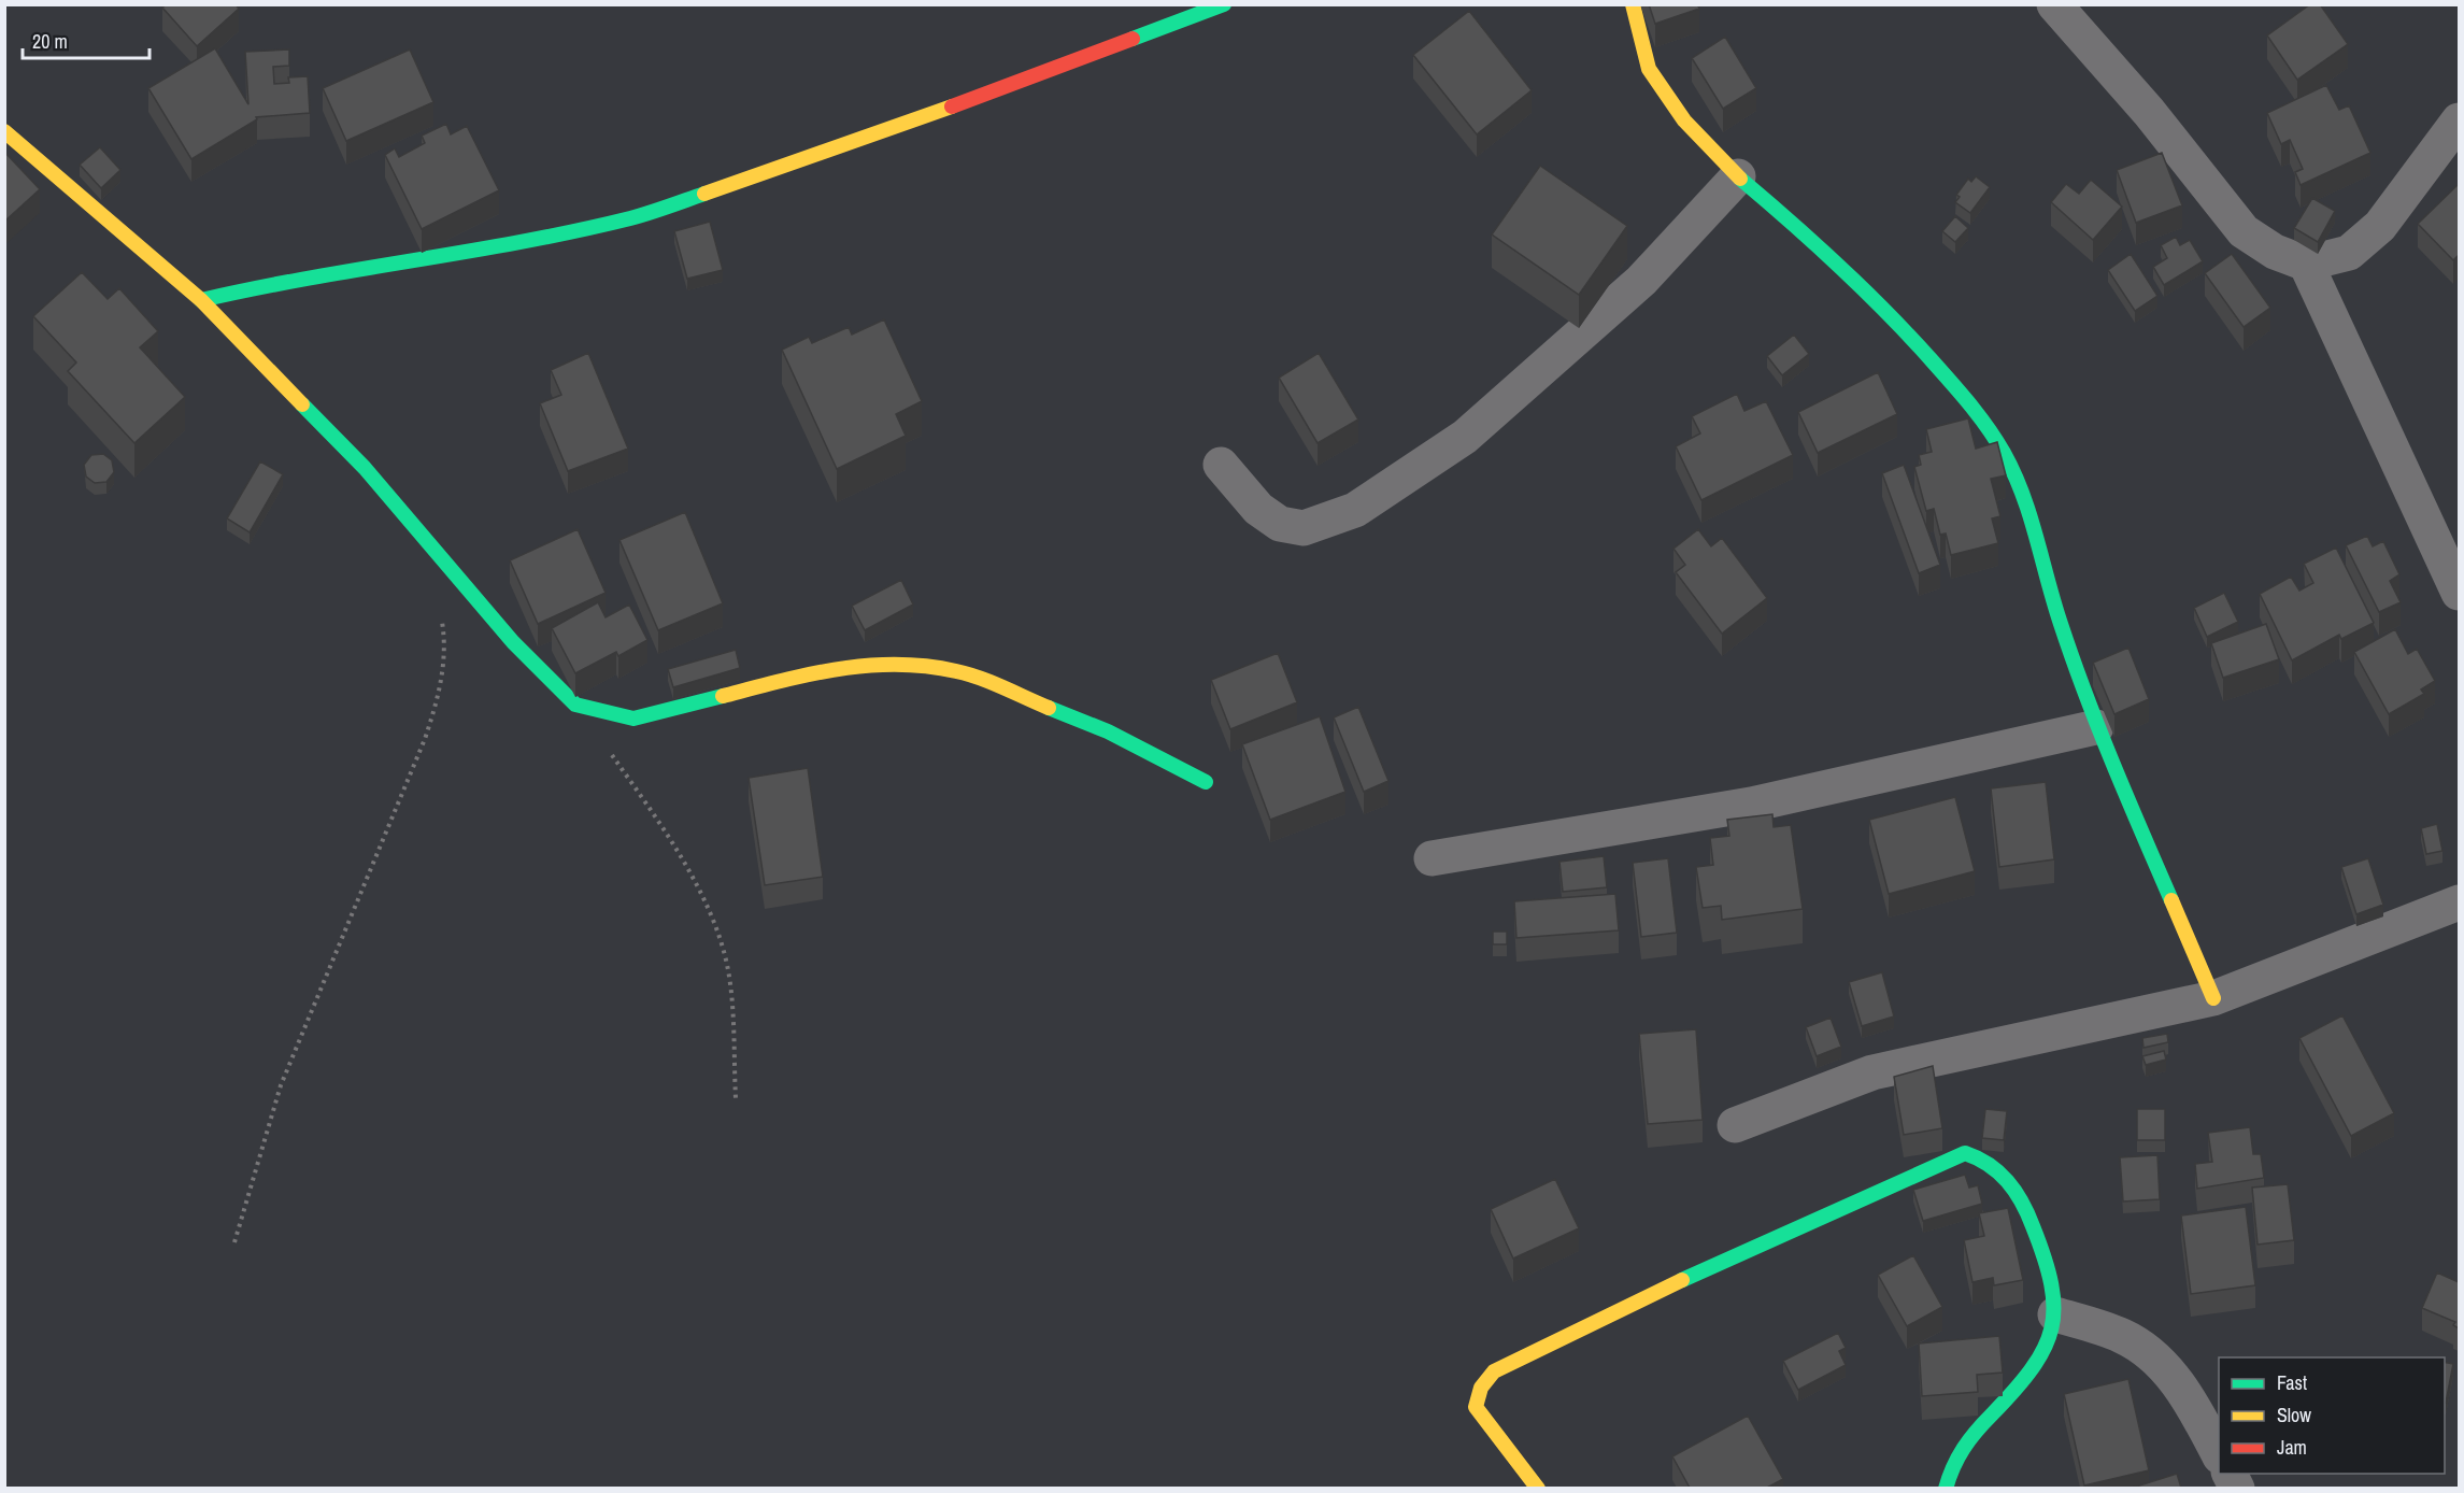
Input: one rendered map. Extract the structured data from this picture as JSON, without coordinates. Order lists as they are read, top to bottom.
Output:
{
  "legend": ["Fast", "Slow", "Jam"],
  "scale_bar": "20 m"
}
